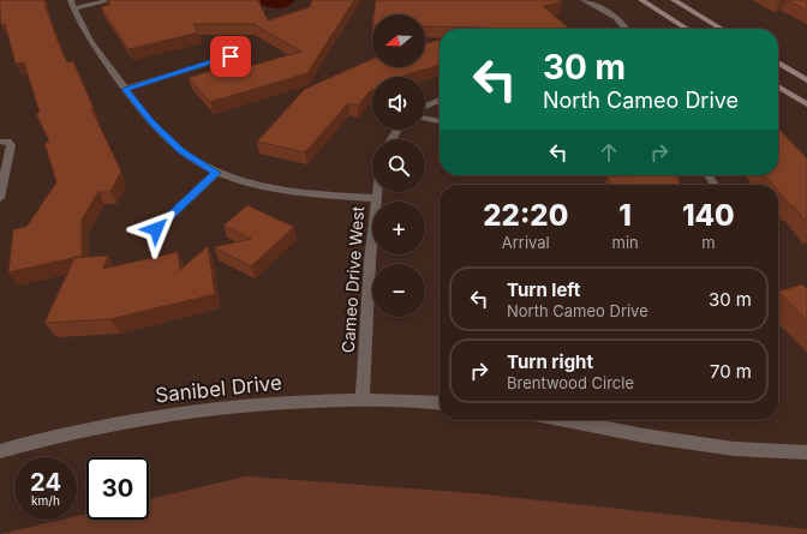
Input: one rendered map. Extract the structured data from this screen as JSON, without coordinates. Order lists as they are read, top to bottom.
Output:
{
  "streets": {
    "street": ["Cameo Drive West", "Sanibel Drive"]
  },
  "crossings": [
    ["Cameo Drive West", "Sanibel Drive"]
  ],
  "north": "left",
  "page": {
    "map_buttons": ["+", "−"],
    "turn": ["30 m", "North Cameo Drive"],
    "eta": [
      "22:20",
      "Arrival",
      "1",
      "min",
      "140",
      "m"
    ],
    "list": [
      {
        "name": "Turn left",
        "note": "North Cameo Drive",
        "value": "30 m"
      },
      {
        "name": "Turn right",
        "note": "Brentwood Circle",
        "value": "70 m"
      }
    ],
    "speed": "24 km/h",
    "limit": "30"
  }
}
